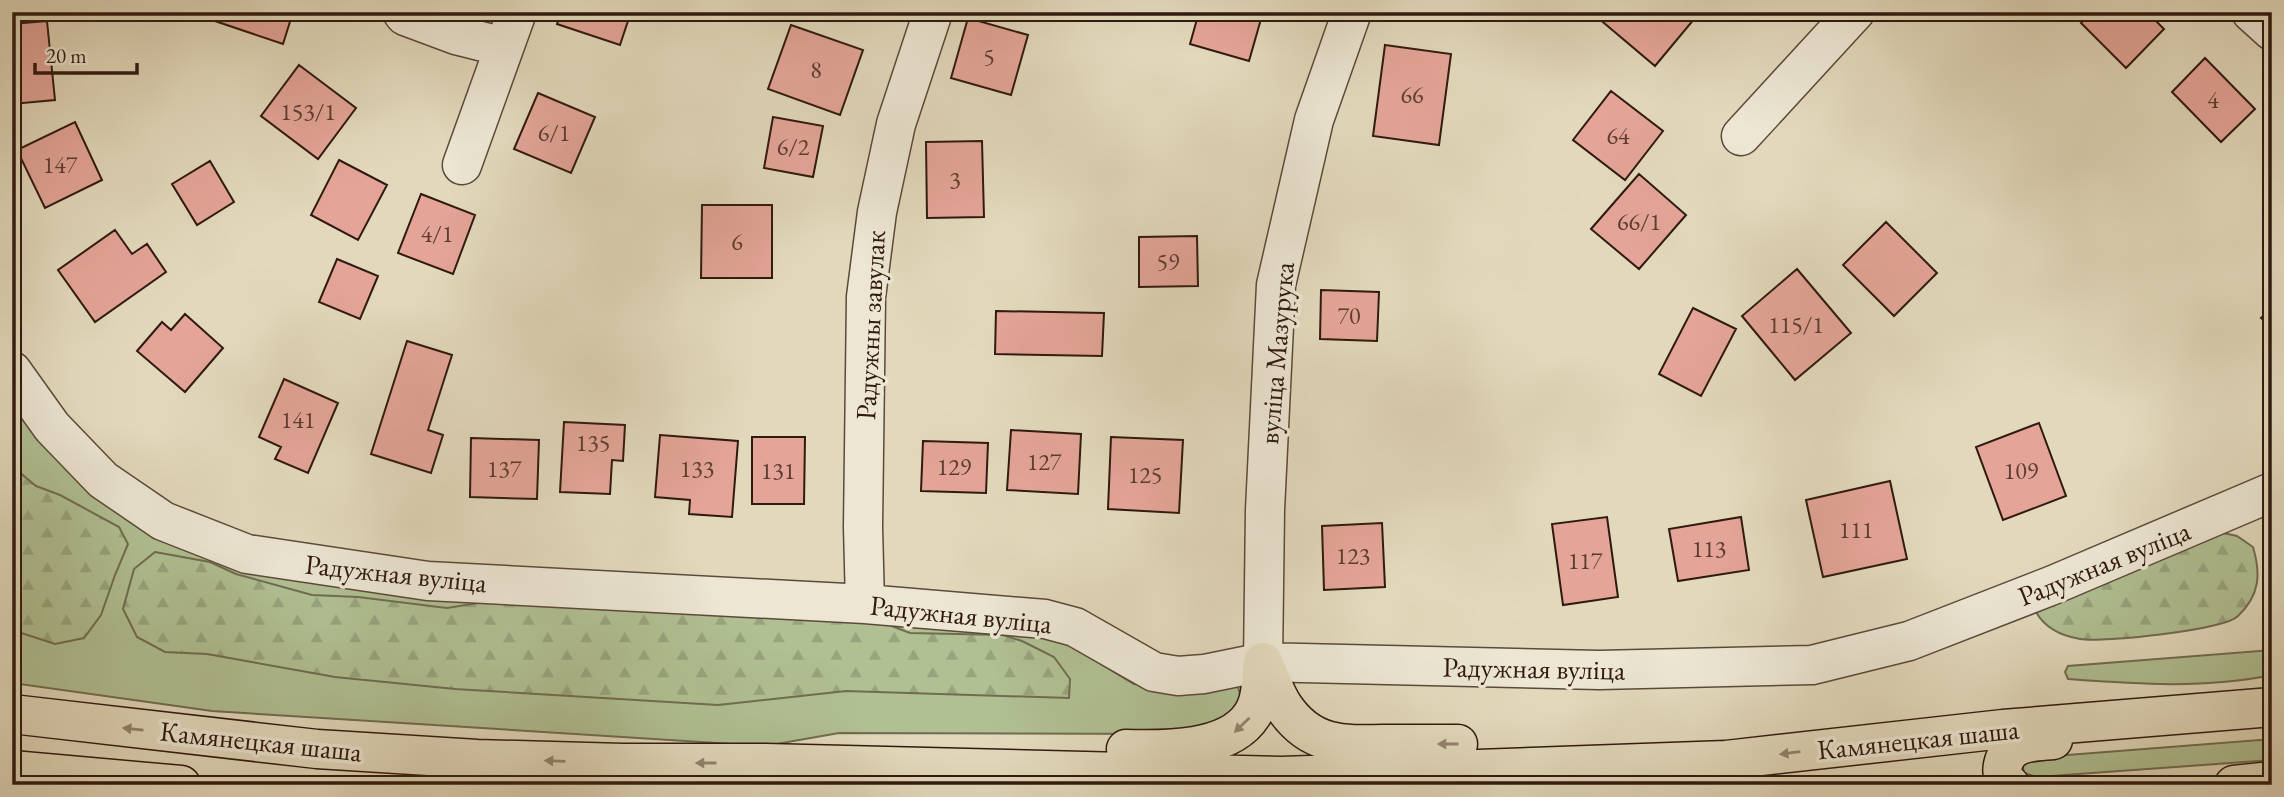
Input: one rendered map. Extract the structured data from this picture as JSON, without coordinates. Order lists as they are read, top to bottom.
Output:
{
  "streets": {
    "main road": ["Камянецкая шаша"],
    "street": ["Радужны завулак", "вуліца Мазурука", "Радужная вуліца"]
  },
  "crossings": [
    ["Радужны завулак", "Радужная вуліца"],
    ["вуліца Мазурука", "Радужная вуліца"]
  ],
  "one_way": ["Камянецкая шаша"],
  "house_numbers": [
    "5",
    "8",
    "66",
    "4",
    "153/1",
    "6/1",
    "64",
    "6/2",
    "147",
    "3",
    "66/1",
    "4/1",
    "6",
    "59",
    "70",
    "115/1",
    "141",
    "135",
    "127",
    "129",
    "137",
    "133",
    "131",
    "109",
    "125",
    "111",
    "113",
    "123",
    "117"
  ],
  "scale_bar": "20 m"
}
